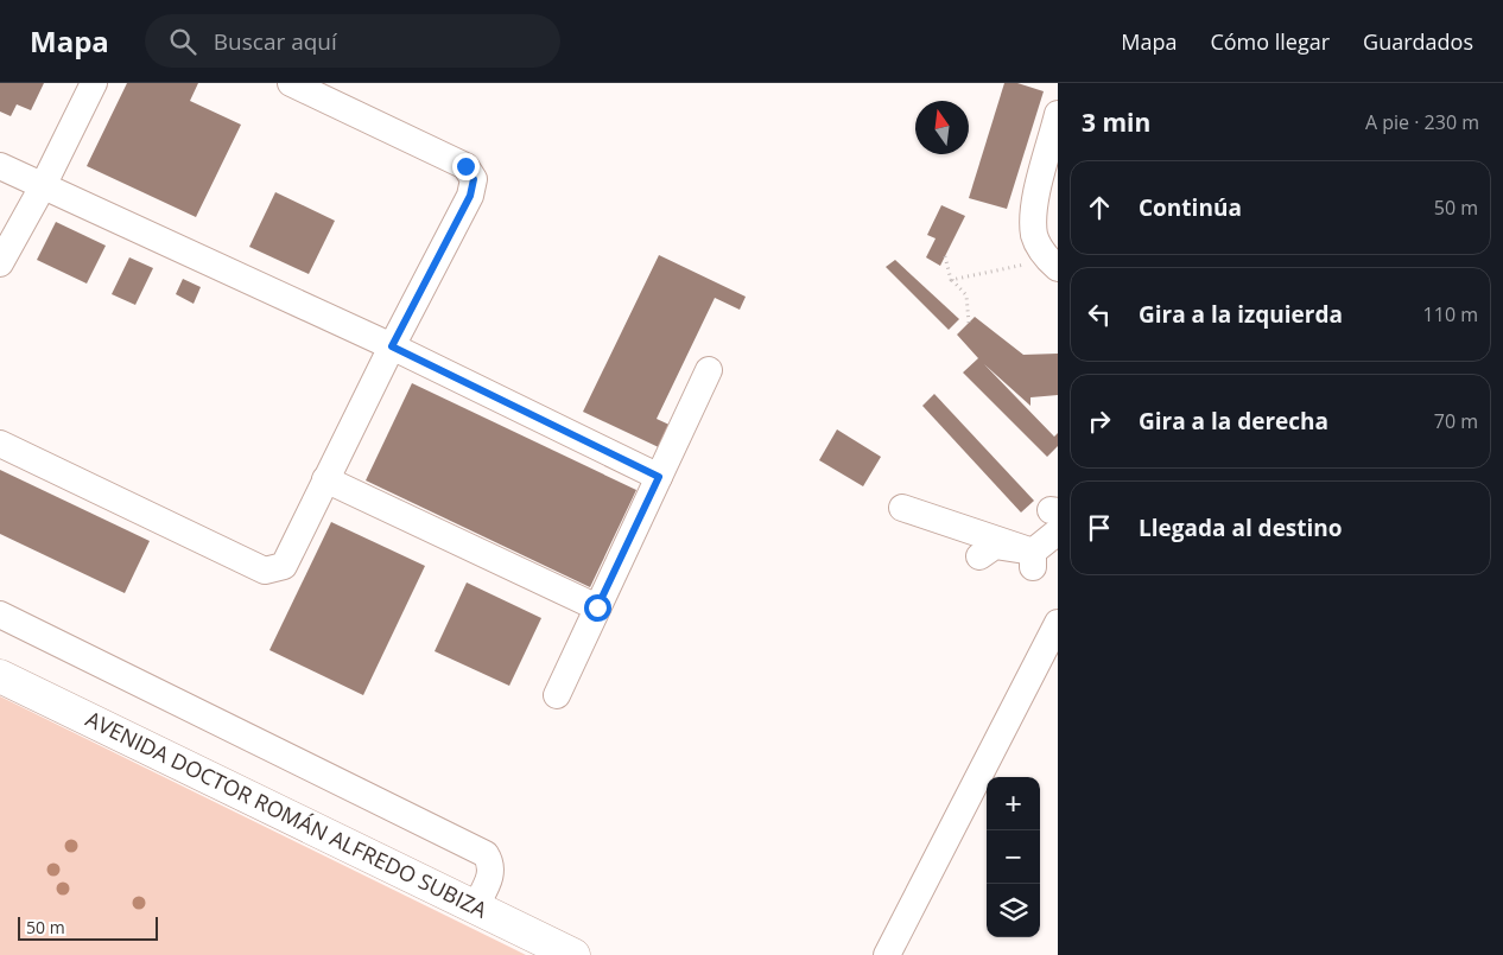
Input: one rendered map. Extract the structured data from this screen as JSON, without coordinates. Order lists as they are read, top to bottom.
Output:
{
  "streets": {
    "main road": ["AVENIDA DOCTOR ROMÁN ALFREDO SUBIZA"]
  },
  "scale_bar": "50 m",
  "north": "top",
  "page": {
    "header": "Mapa",
    "search": "Buscar aquí",
    "nav": ["Mapa", "Cómo llegar", "Guardados"],
    "heading": ["3 min", "A pie · 230 m"],
    "list": [
      ["Continúa", "50 m"],
      ["Gira a la izquierda", "110 m"],
      ["Gira a la derecha", "70 m"],
      "Llegada al destino"
    ],
    "map_buttons": ["+", "−"],
    "scale": "50 m"
  }
}
